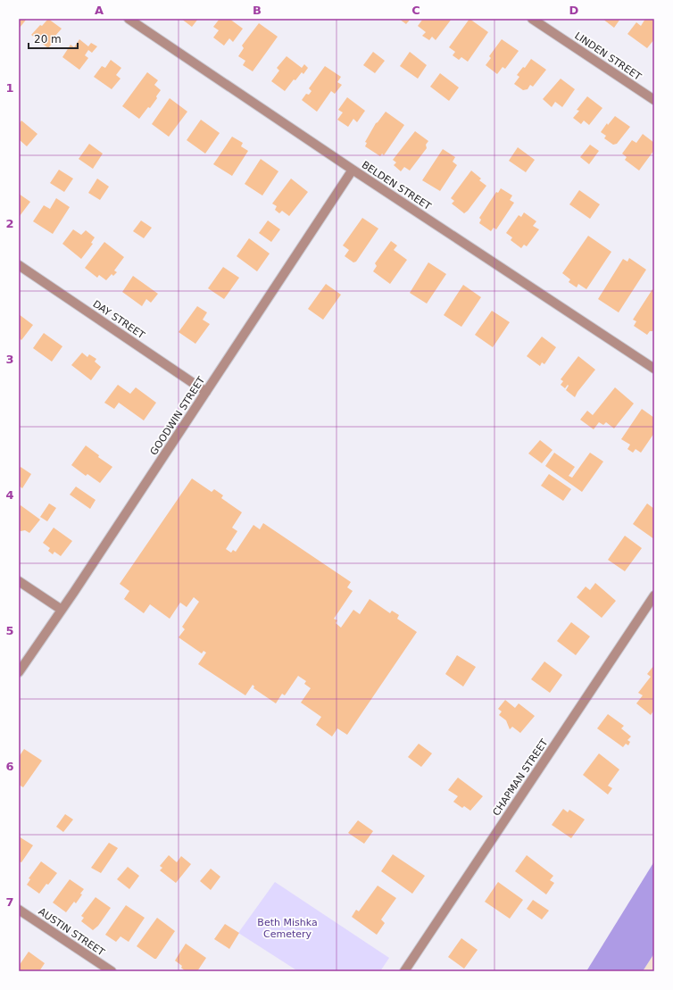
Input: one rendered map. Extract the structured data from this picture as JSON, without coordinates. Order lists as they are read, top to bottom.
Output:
{
  "streets": {
    "street": [
      "LINDEN STREET",
      "BELDEN STREET",
      "DAY STREET",
      "GOODWIN STREET",
      "CHAPMAN STREET",
      "AUSTIN STREET"
    ]
  },
  "crossings": [
    ["BELDEN STREET", "GOODWIN STREET"],
    ["DAY STREET", "GOODWIN STREET"]
  ],
  "parks": ["Beth Mishka Cemetery"],
  "scale_bar": "20 m",
  "grid": {
    "columns": [
      "A",
      "B",
      "C",
      "D"
    ],
    "rows": [
      "1",
      "2",
      "3",
      "4",
      "5",
      "6",
      "7"
    ]
  }
}
